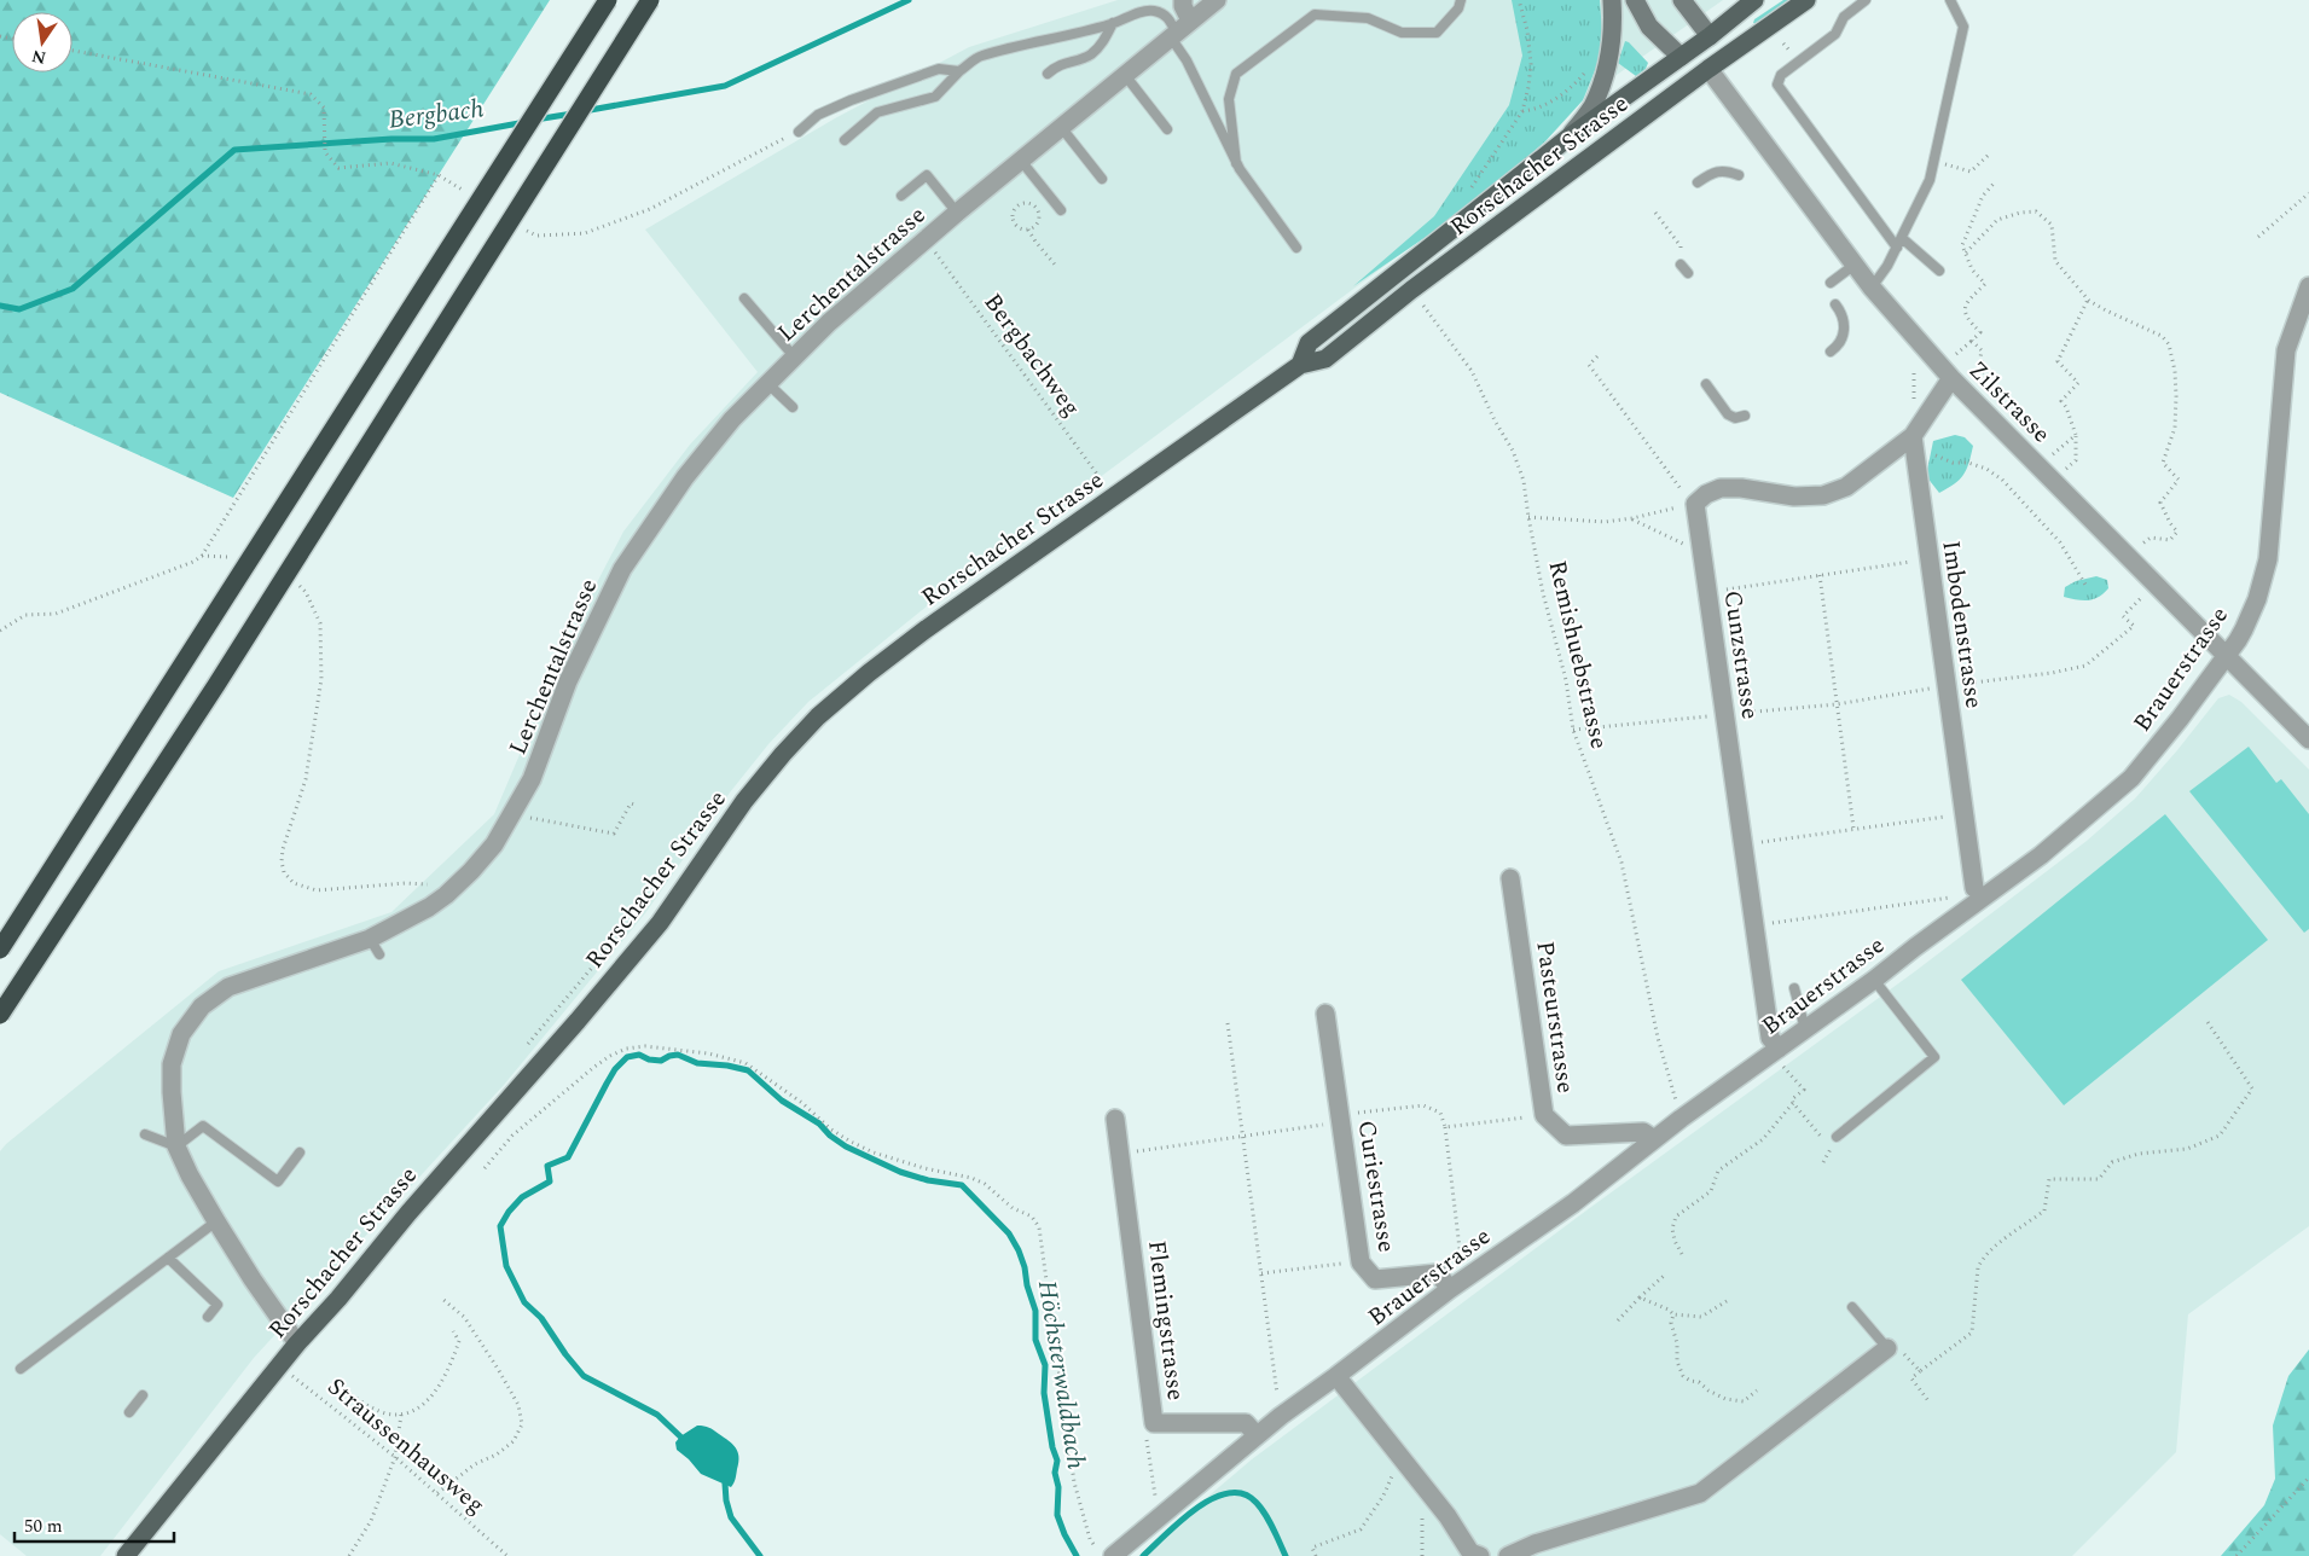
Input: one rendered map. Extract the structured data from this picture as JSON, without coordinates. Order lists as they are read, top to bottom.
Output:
{
  "streets": {
    "main road": ["Rorschacher Strasse"],
    "street": [
      "Lerchentalstrasse",
      "Zilstrasse",
      "Imbodenstrasse",
      "Cunzstrasse",
      "Brauerstrasse",
      "Pasteurstrasse",
      "Curiestrasse",
      "Flemingstrasse"
    ],
    "path": ["Bergbachweg", "Remishuebstrasse", "Straussenhausweg"]
  },
  "crossings": [
    ["Rorschacher Strasse", "Lerchentalstrasse"],
    ["Rorschacher Strasse", "Zilstrasse"],
    ["Rorschacher Strasse", "Remishuebstrasse"],
    ["Rorschacher Strasse", "Straussenhausweg"],
    ["Zilstrasse", "Brauerstrasse"],
    ["Remishuebstrasse", "Brauerstrasse"],
    ["Cunzstrasse", "Brauerstrasse"],
    ["Brauerstrasse", "Pasteurstrasse"],
    ["Brauerstrasse", "Curiestrasse"],
    ["Brauerstrasse", "Flemingstrasse"]
  ],
  "water": ["Bergbach", "Höchsterwaldbach"],
  "scale_bar": "50 m",
  "north": "bottom"
}
